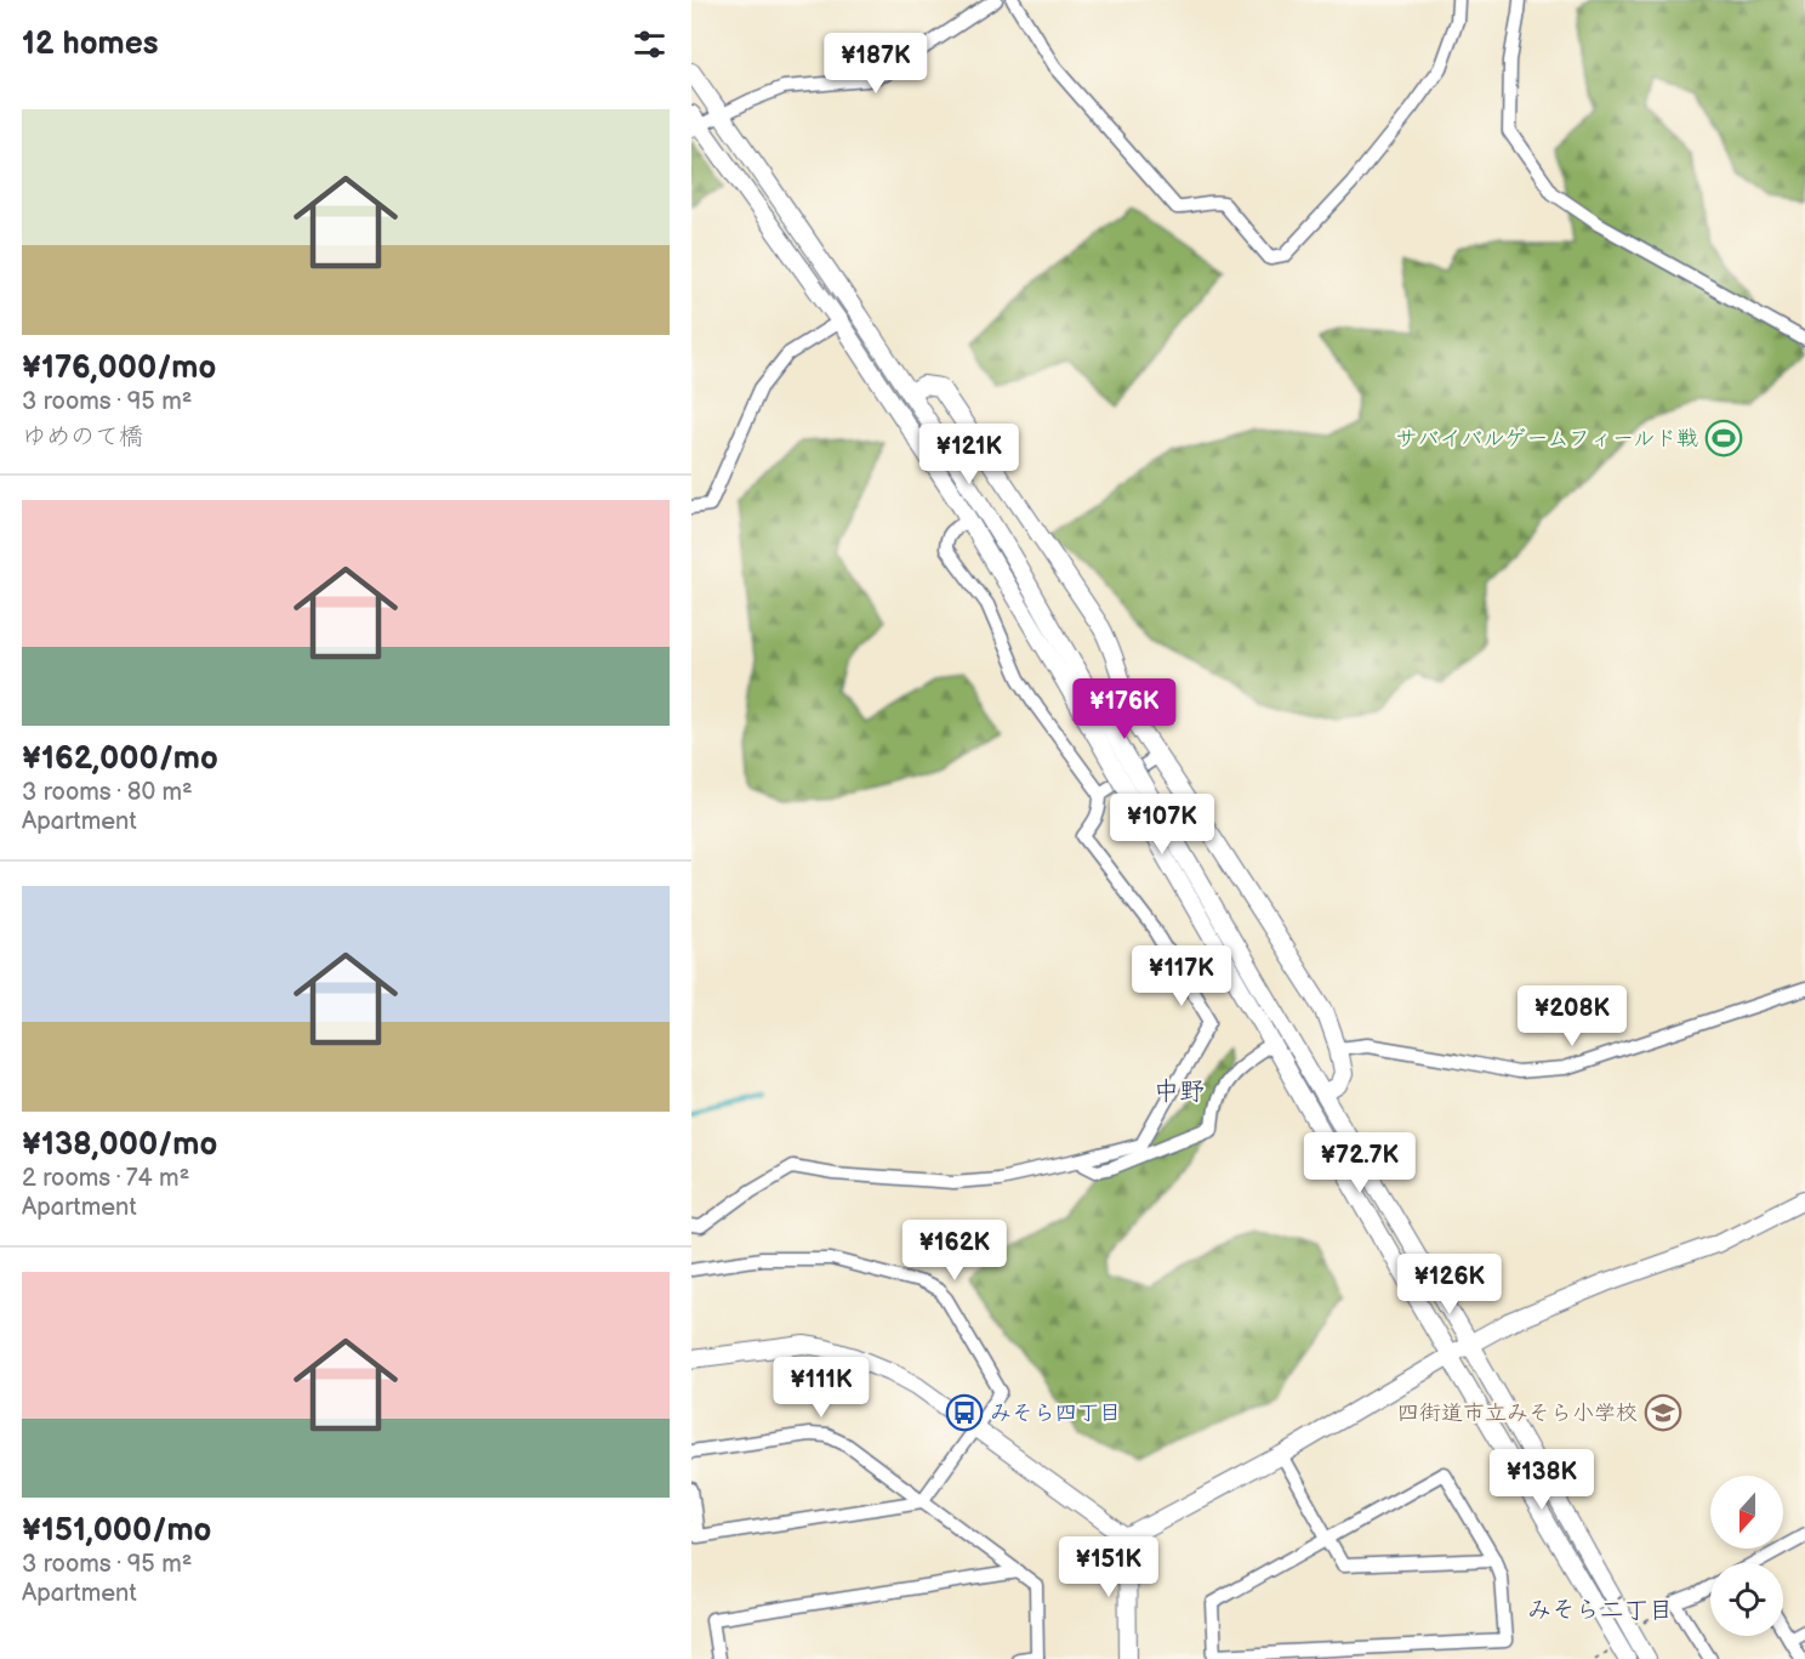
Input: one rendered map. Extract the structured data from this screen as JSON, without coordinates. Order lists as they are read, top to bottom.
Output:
{
  "districts": ["中野", "みそら二丁目"],
  "places": {
    "sports": ["サバイバルゲームフィールド戦"],
    "bus stop": ["みそら四丁目"],
    "school or university": ["四街道市立みそら小学校"]
  },
  "north": "bottom",
  "page": {
    "heading": "12 homes",
    "price": [
      "¥187K",
      "¥121K",
      "¥176K",
      "¥107K",
      "¥117K",
      "¥208K",
      "¥72.7K",
      "¥162K",
      "¥126K",
      "¥111K",
      "¥138K",
      "¥151K"
    ],
    "list": [
      {
        "name": "¥176,000/mo",
        "note": "3 rooms · 95 m² · ゆめのて橋"
      },
      {
        "name": "¥162,000/mo",
        "note": "3 rooms · 80 m² · Apartment"
      },
      {
        "name": "¥138,000/mo",
        "note": "2 rooms · 74 m² · Apartment"
      },
      {
        "name": "¥151,000/mo",
        "note": "3 rooms · 95 m² · Apartment"
      }
    ]
  }
}
